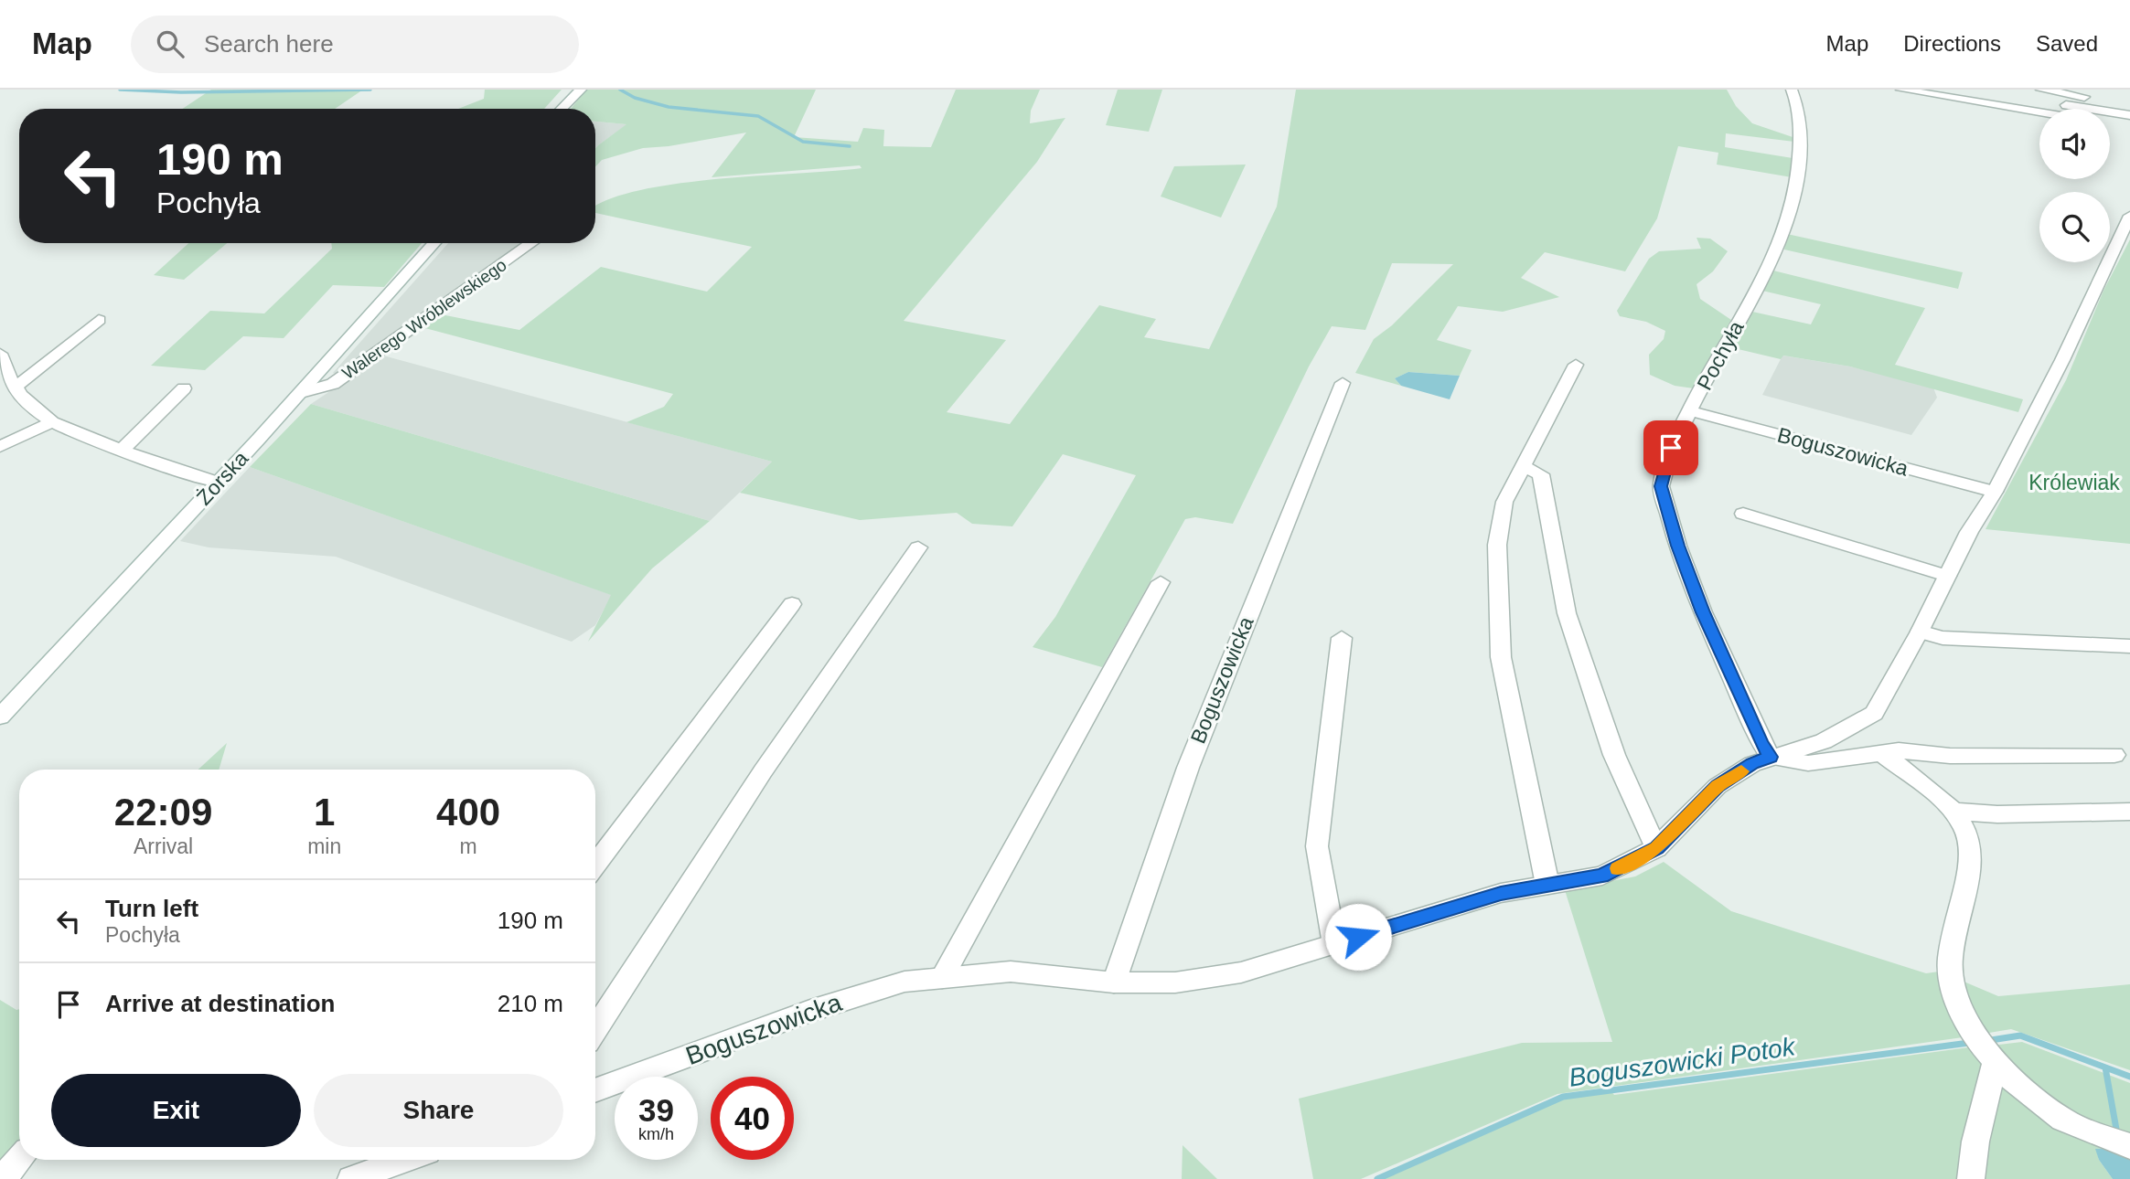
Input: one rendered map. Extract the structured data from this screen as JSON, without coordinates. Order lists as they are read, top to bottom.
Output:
{
  "streets": {
    "street": [
      "Walerego Wróblewskiego",
      "Pochyła",
      "Boguszowicka",
      "Żorska"
    ]
  },
  "crossings": [
    ["Walerego Wróblewskiego", "Żorska"],
    ["Pochyła", "Boguszowicka"]
  ],
  "water": ["Boguszowicki Potok"],
  "parks": ["Królewiak"],
  "page": {
    "header": "Map",
    "search": "Search here",
    "nav": ["Map", "Directions", "Saved"],
    "turn": ["190 m", "Pochyła"],
    "eta": [
      "22:09",
      "Arrival",
      "1",
      "min",
      "400",
      "m"
    ],
    "list": [
      {
        "name": "Turn left",
        "note": "Pochyła",
        "value": "190 m"
      },
      {
        "name": "Arrive at destination",
        "value": "210 m"
      }
    ],
    "buttons": ["Exit", "Share"],
    "speed": "39 km/h",
    "limit": "40"
  }
}
